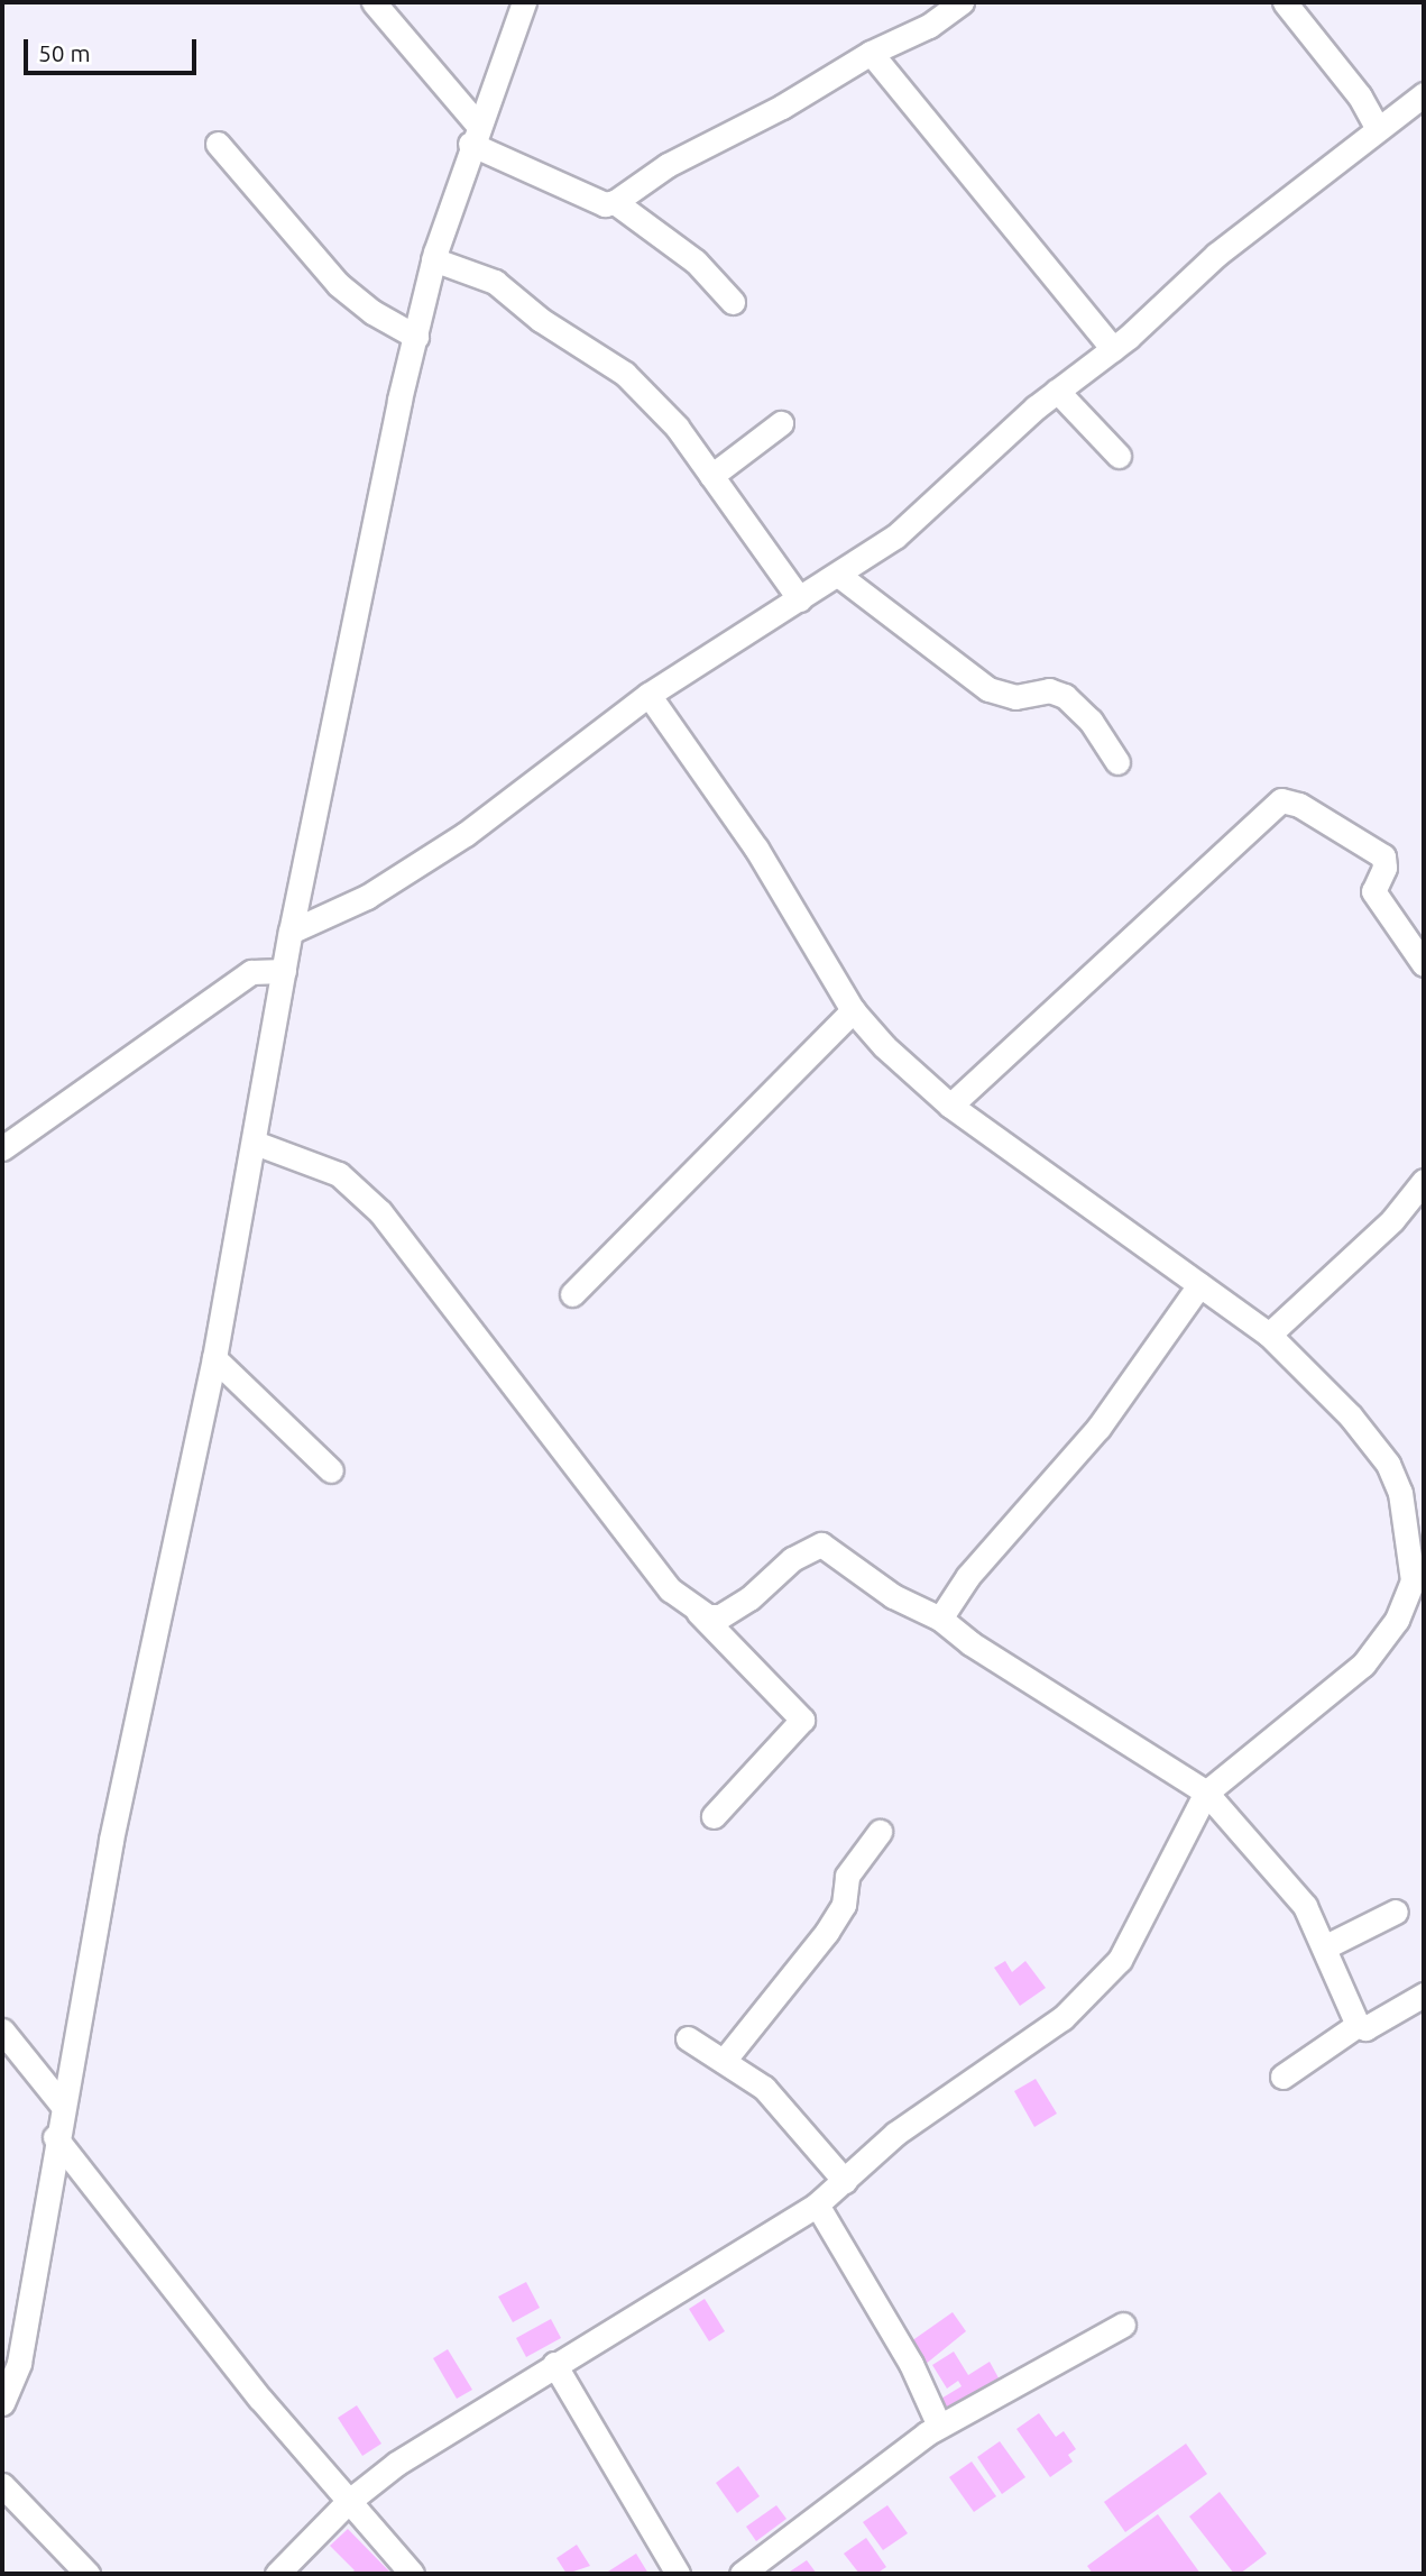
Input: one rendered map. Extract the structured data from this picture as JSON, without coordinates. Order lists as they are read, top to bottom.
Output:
{
  "scale_bar": "50 m"
}
